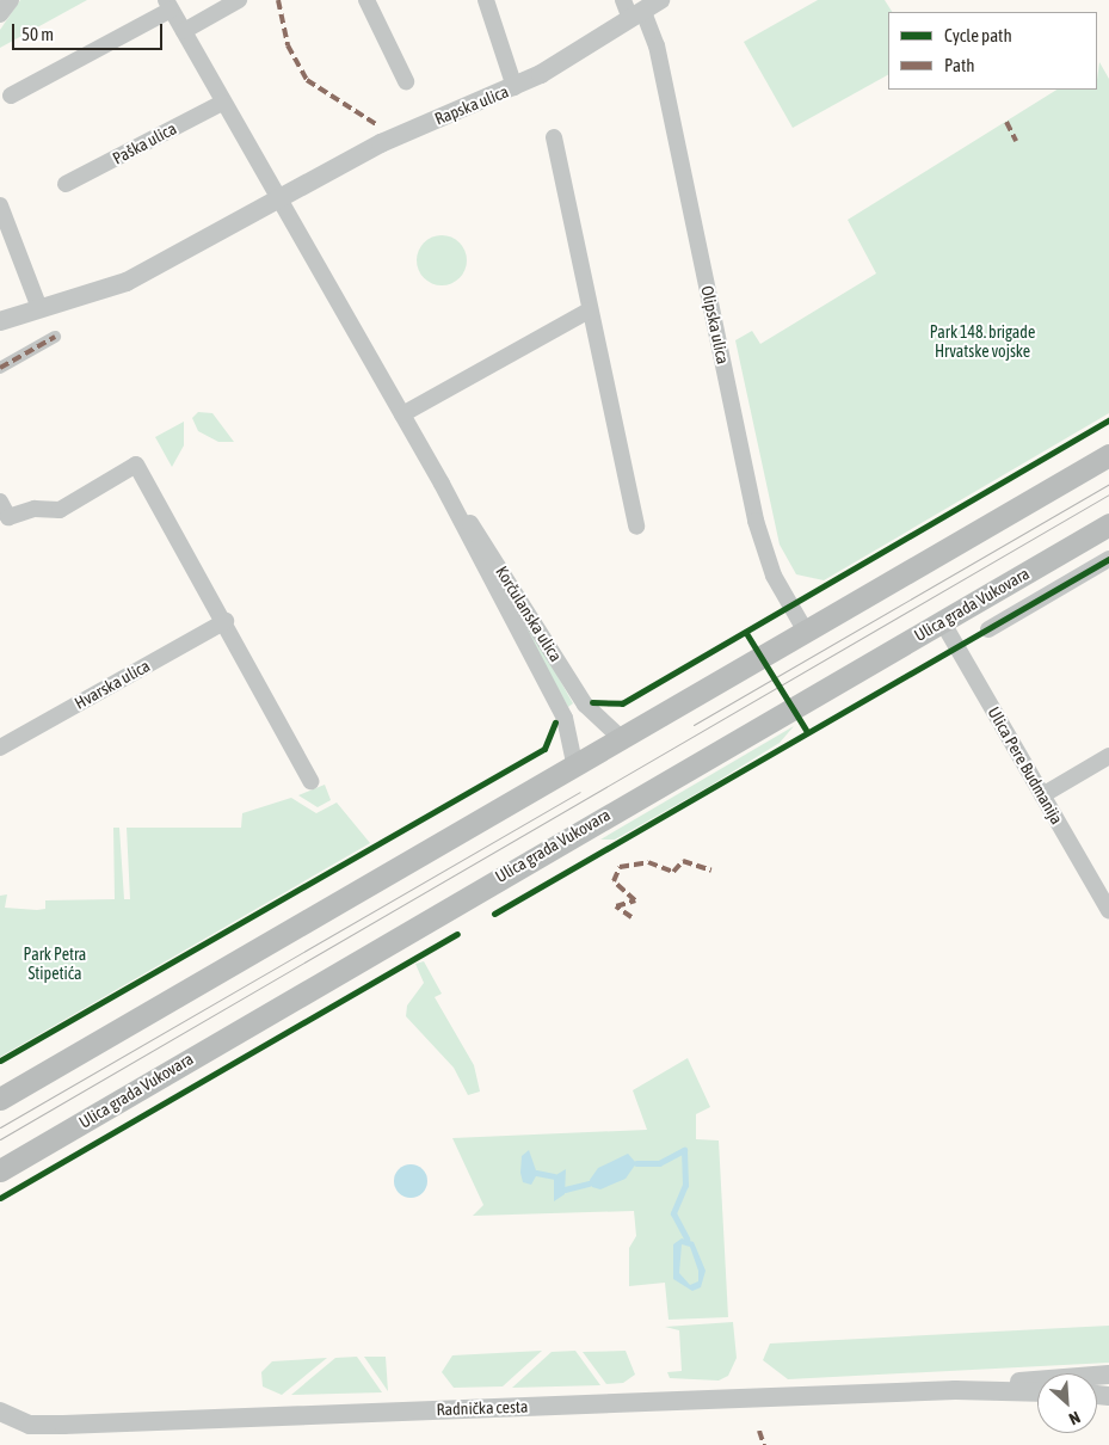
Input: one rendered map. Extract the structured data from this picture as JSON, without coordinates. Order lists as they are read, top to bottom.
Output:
{
  "streets": {
    "main road": ["Ulica grada Vukovara"],
    "street": [
      "Rapska ulica",
      "Paška ulica",
      "Olipska ulica",
      "Korčulanska ulica",
      "Hvarska ulica",
      "Ulica Pere Budmanija",
      "Radnička cesta"
    ]
  },
  "crossings": [
    ["Rapska ulica", "Olipska ulica"],
    ["Rapska ulica", "Korčulanska ulica"],
    ["Ulica grada Vukovara", "Ulica Pere Budmanija"]
  ],
  "parks": ["Park 148. brigade Hrvatske vojske", "Park Petra Stipetića"],
  "legend": ["Cycle path", "Path"],
  "scale_bar": "50 m",
  "north": "bottom right"
}
